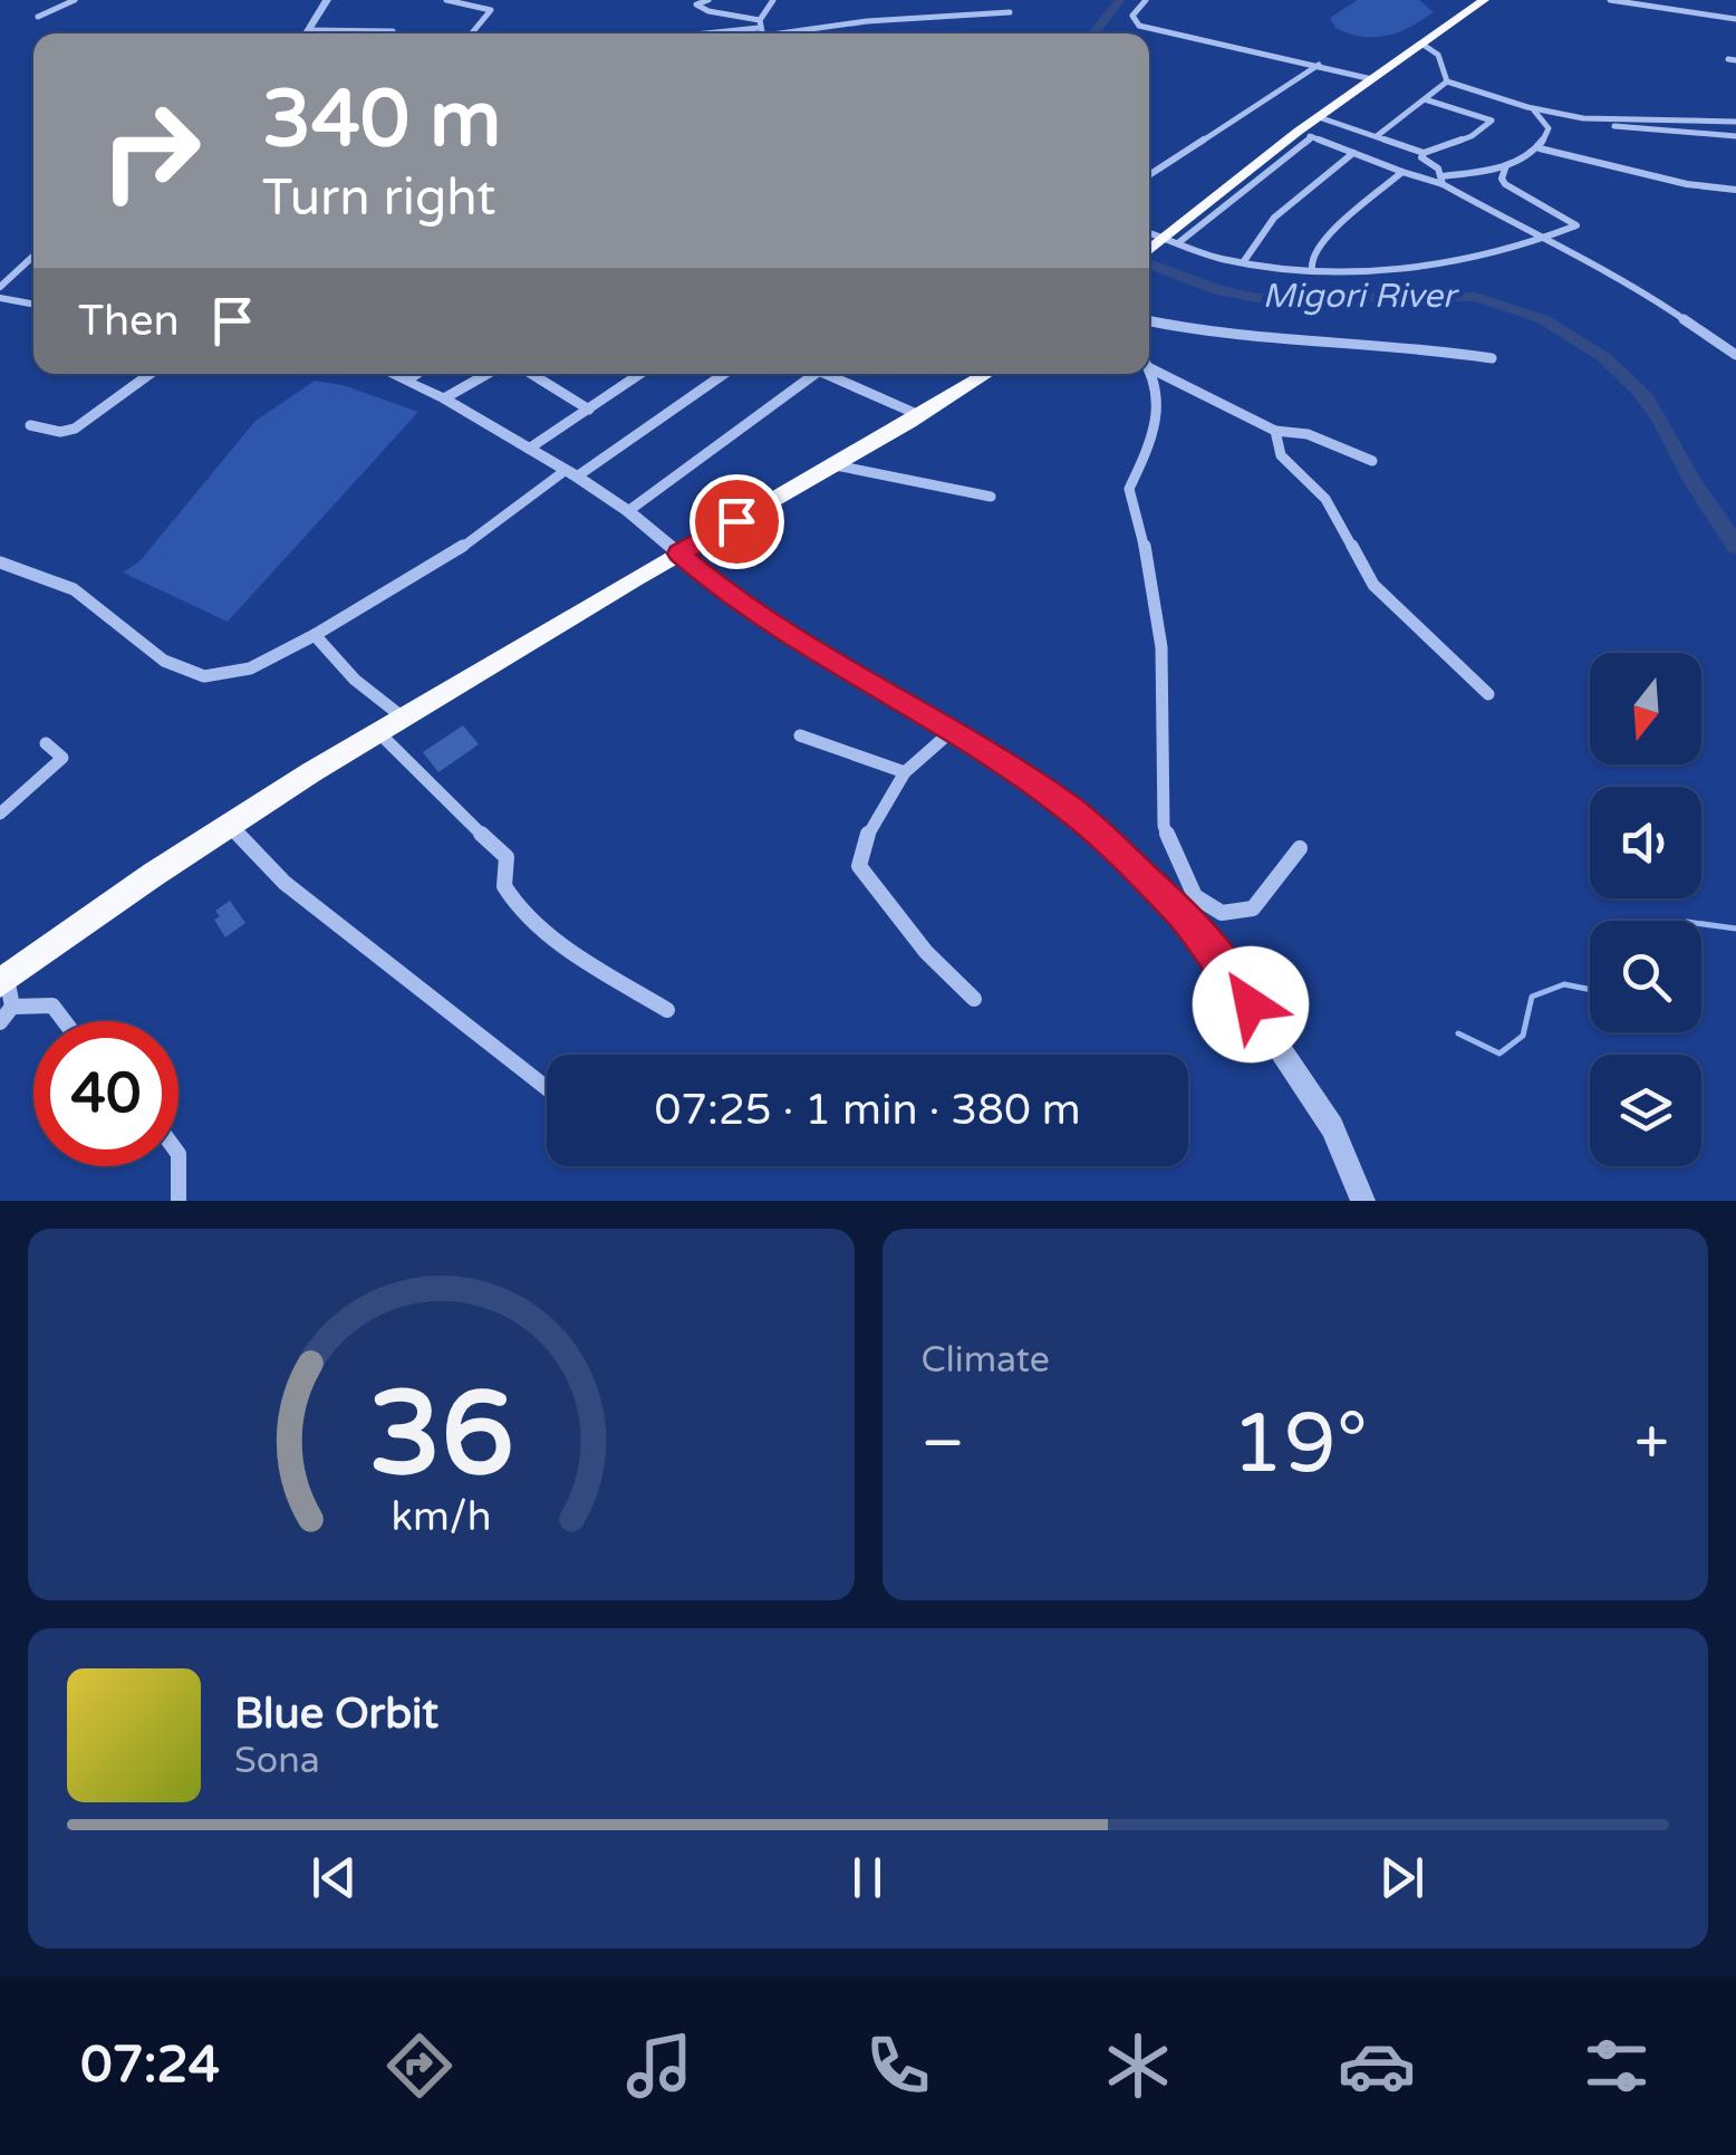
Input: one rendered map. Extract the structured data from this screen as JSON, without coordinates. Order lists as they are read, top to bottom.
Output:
{
  "water": ["Migori River"],
  "north": "bottom",
  "page": {
    "turn": ["340 m", "Turn right"],
    "then": "Then",
    "limit": "40",
    "trip": "07:25 · 1 min · 380 m",
    "tile": "Climate",
    "heat": ["−", "19°", "+"],
    "song": ["Blue Orbit", "Sona"],
    "tabs": "07:24",
    "gauge": ["36", "km/h"]
  }
}
